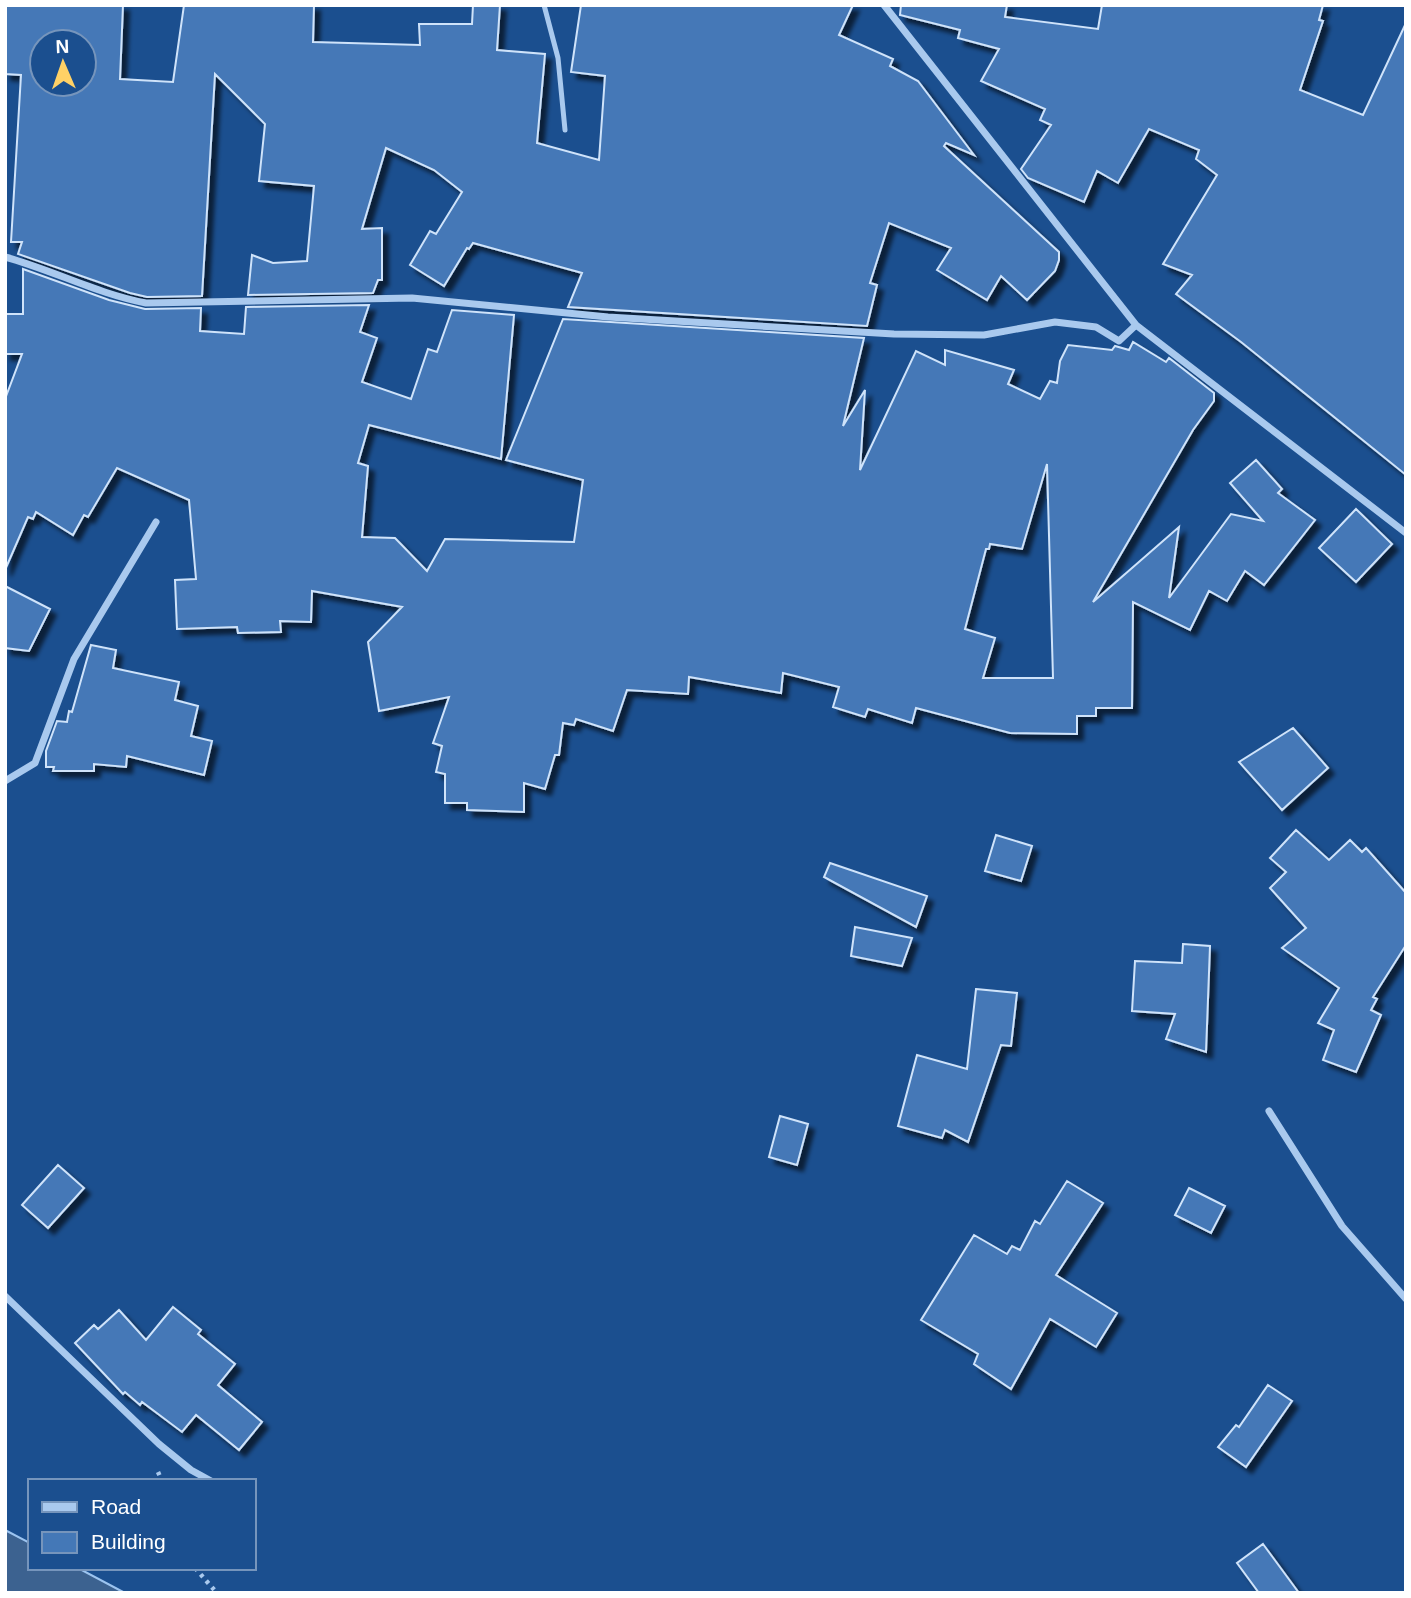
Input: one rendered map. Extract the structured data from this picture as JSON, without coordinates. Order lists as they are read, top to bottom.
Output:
{
  "legend": ["Road", "Building"],
  "north": "top"
}
